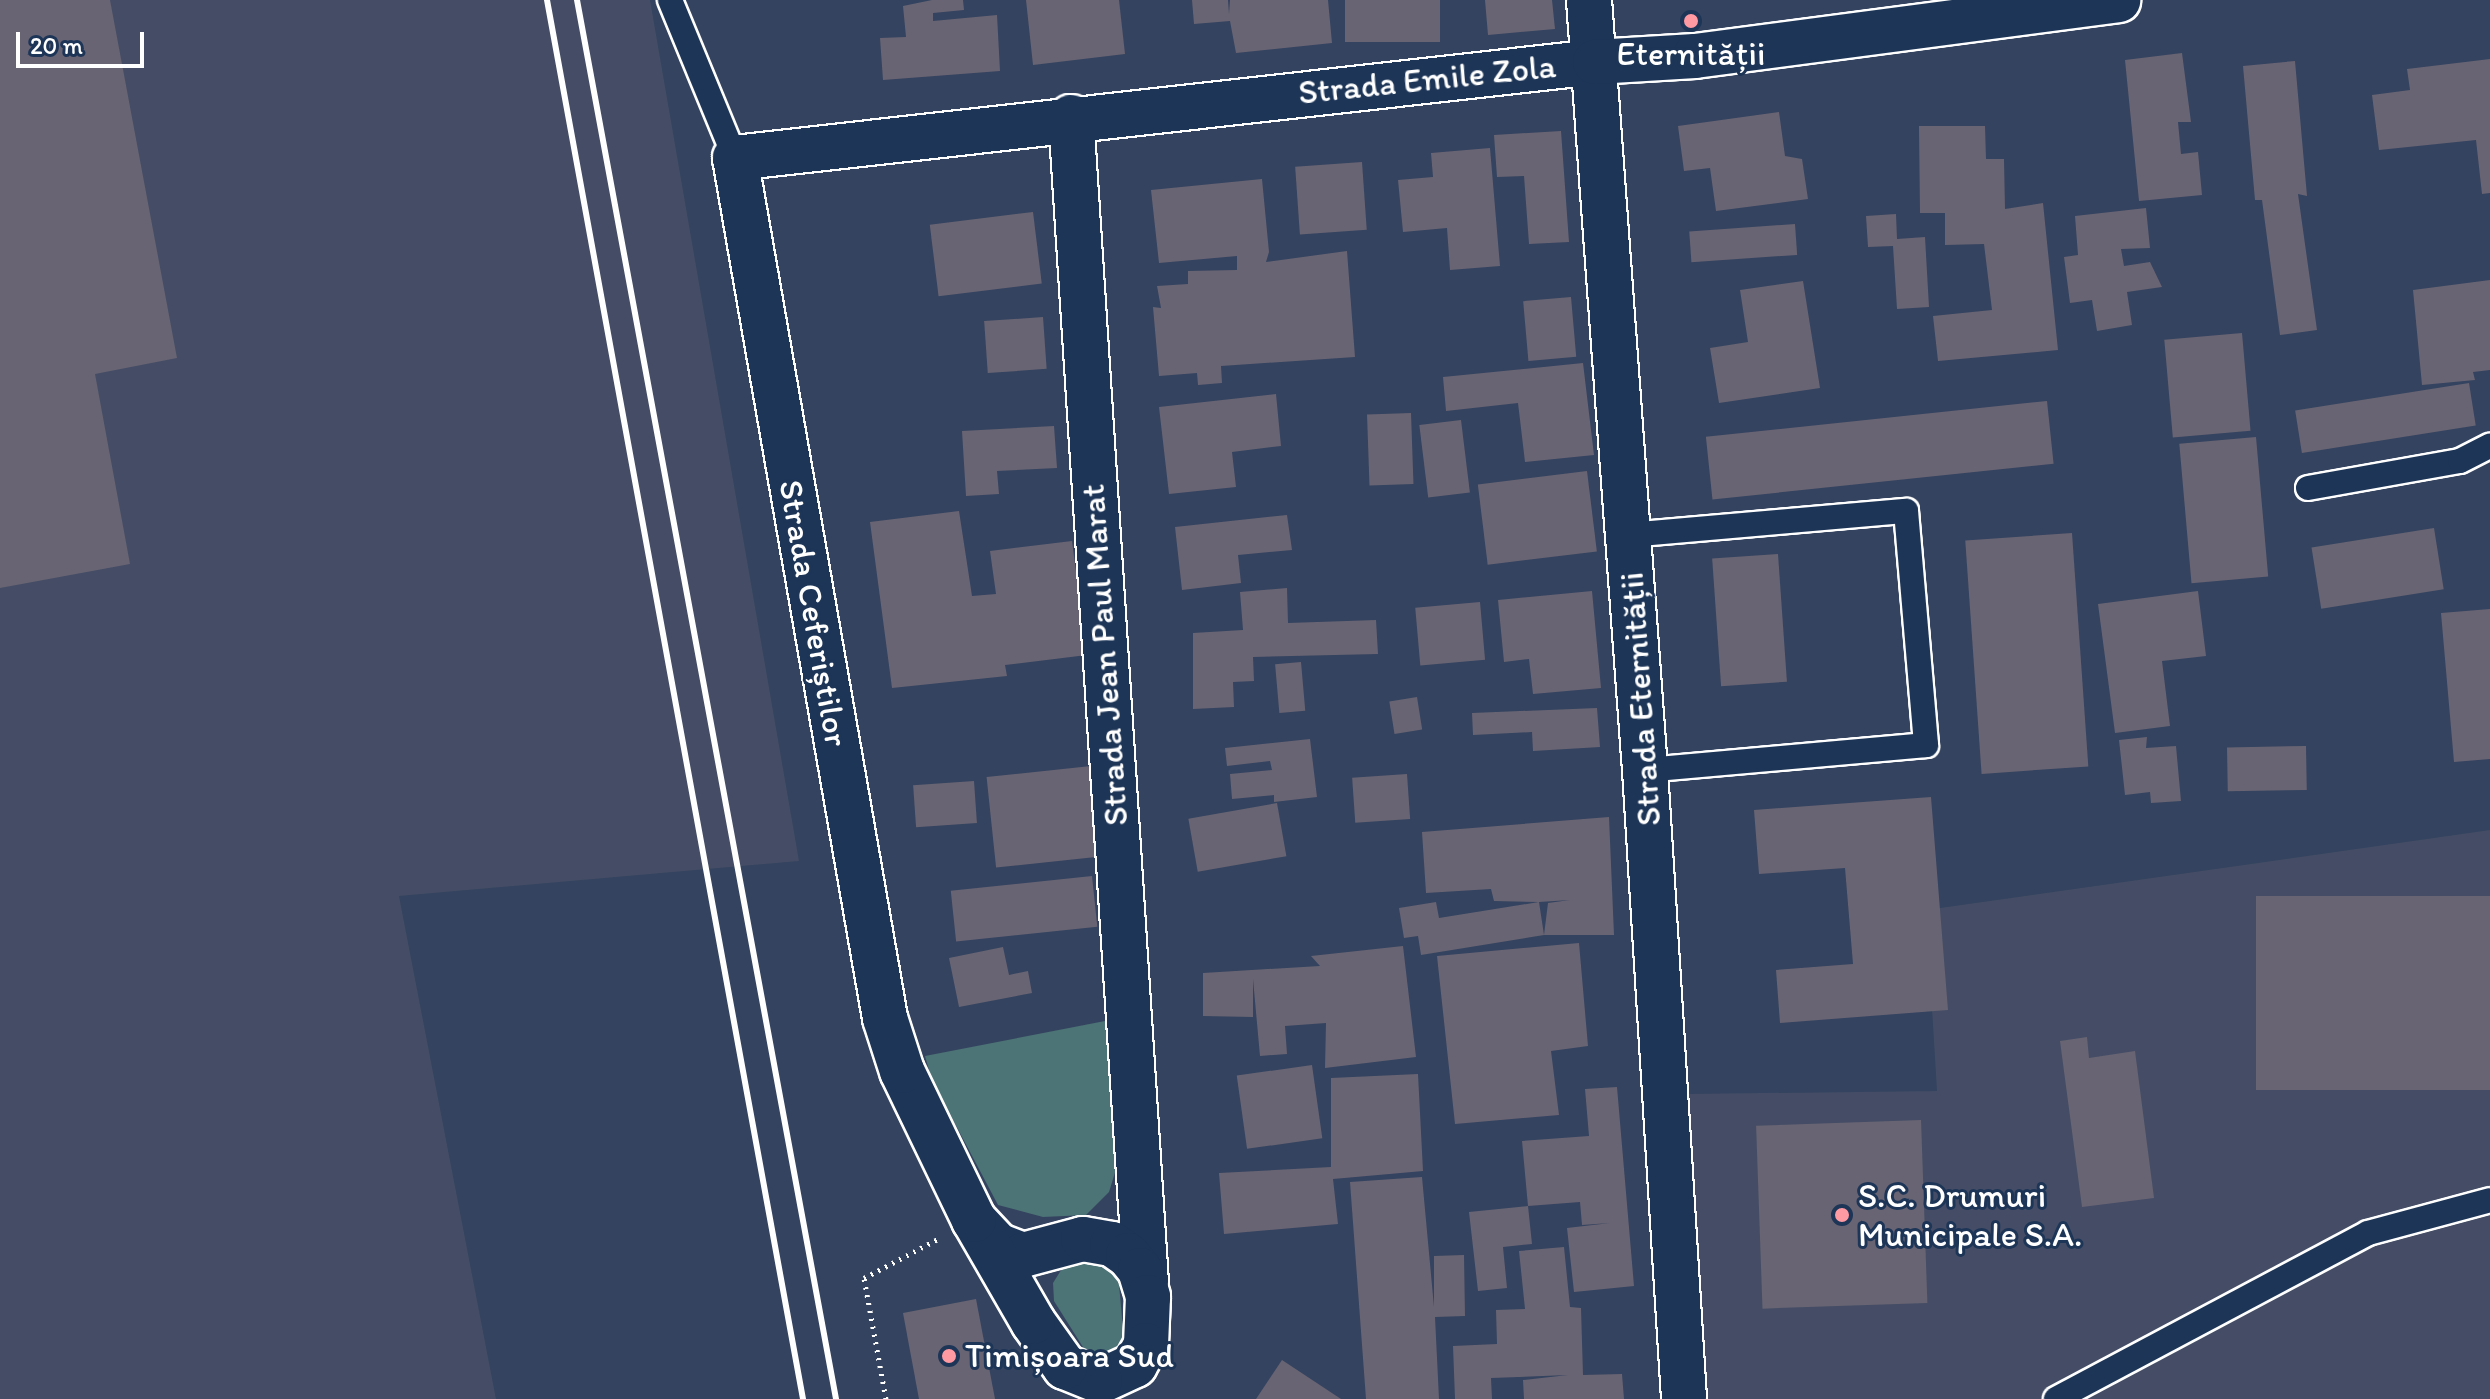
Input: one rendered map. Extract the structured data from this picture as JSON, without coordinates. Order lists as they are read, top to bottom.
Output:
{
  "streets": {
    "street": [
      "Strada Emile Zola",
      "Strada Ceferiștilor",
      "Strada Jean Paul Marat",
      "Strada Eternității"
    ]
  },
  "crossings": [
    ["Strada Emile Zola", "Strada Ceferiștilor"],
    ["Strada Emile Zola", "Strada Jean Paul Marat"],
    ["Strada Emile Zola", "Strada Eternității"],
    ["Strada Ceferiștilor", "Strada Jean Paul Marat"]
  ],
  "places": ["Eternității", "S.C. Drumuri Municipale S.A.", "Timișoara Sud"],
  "scale_bar": "20 m"
}
